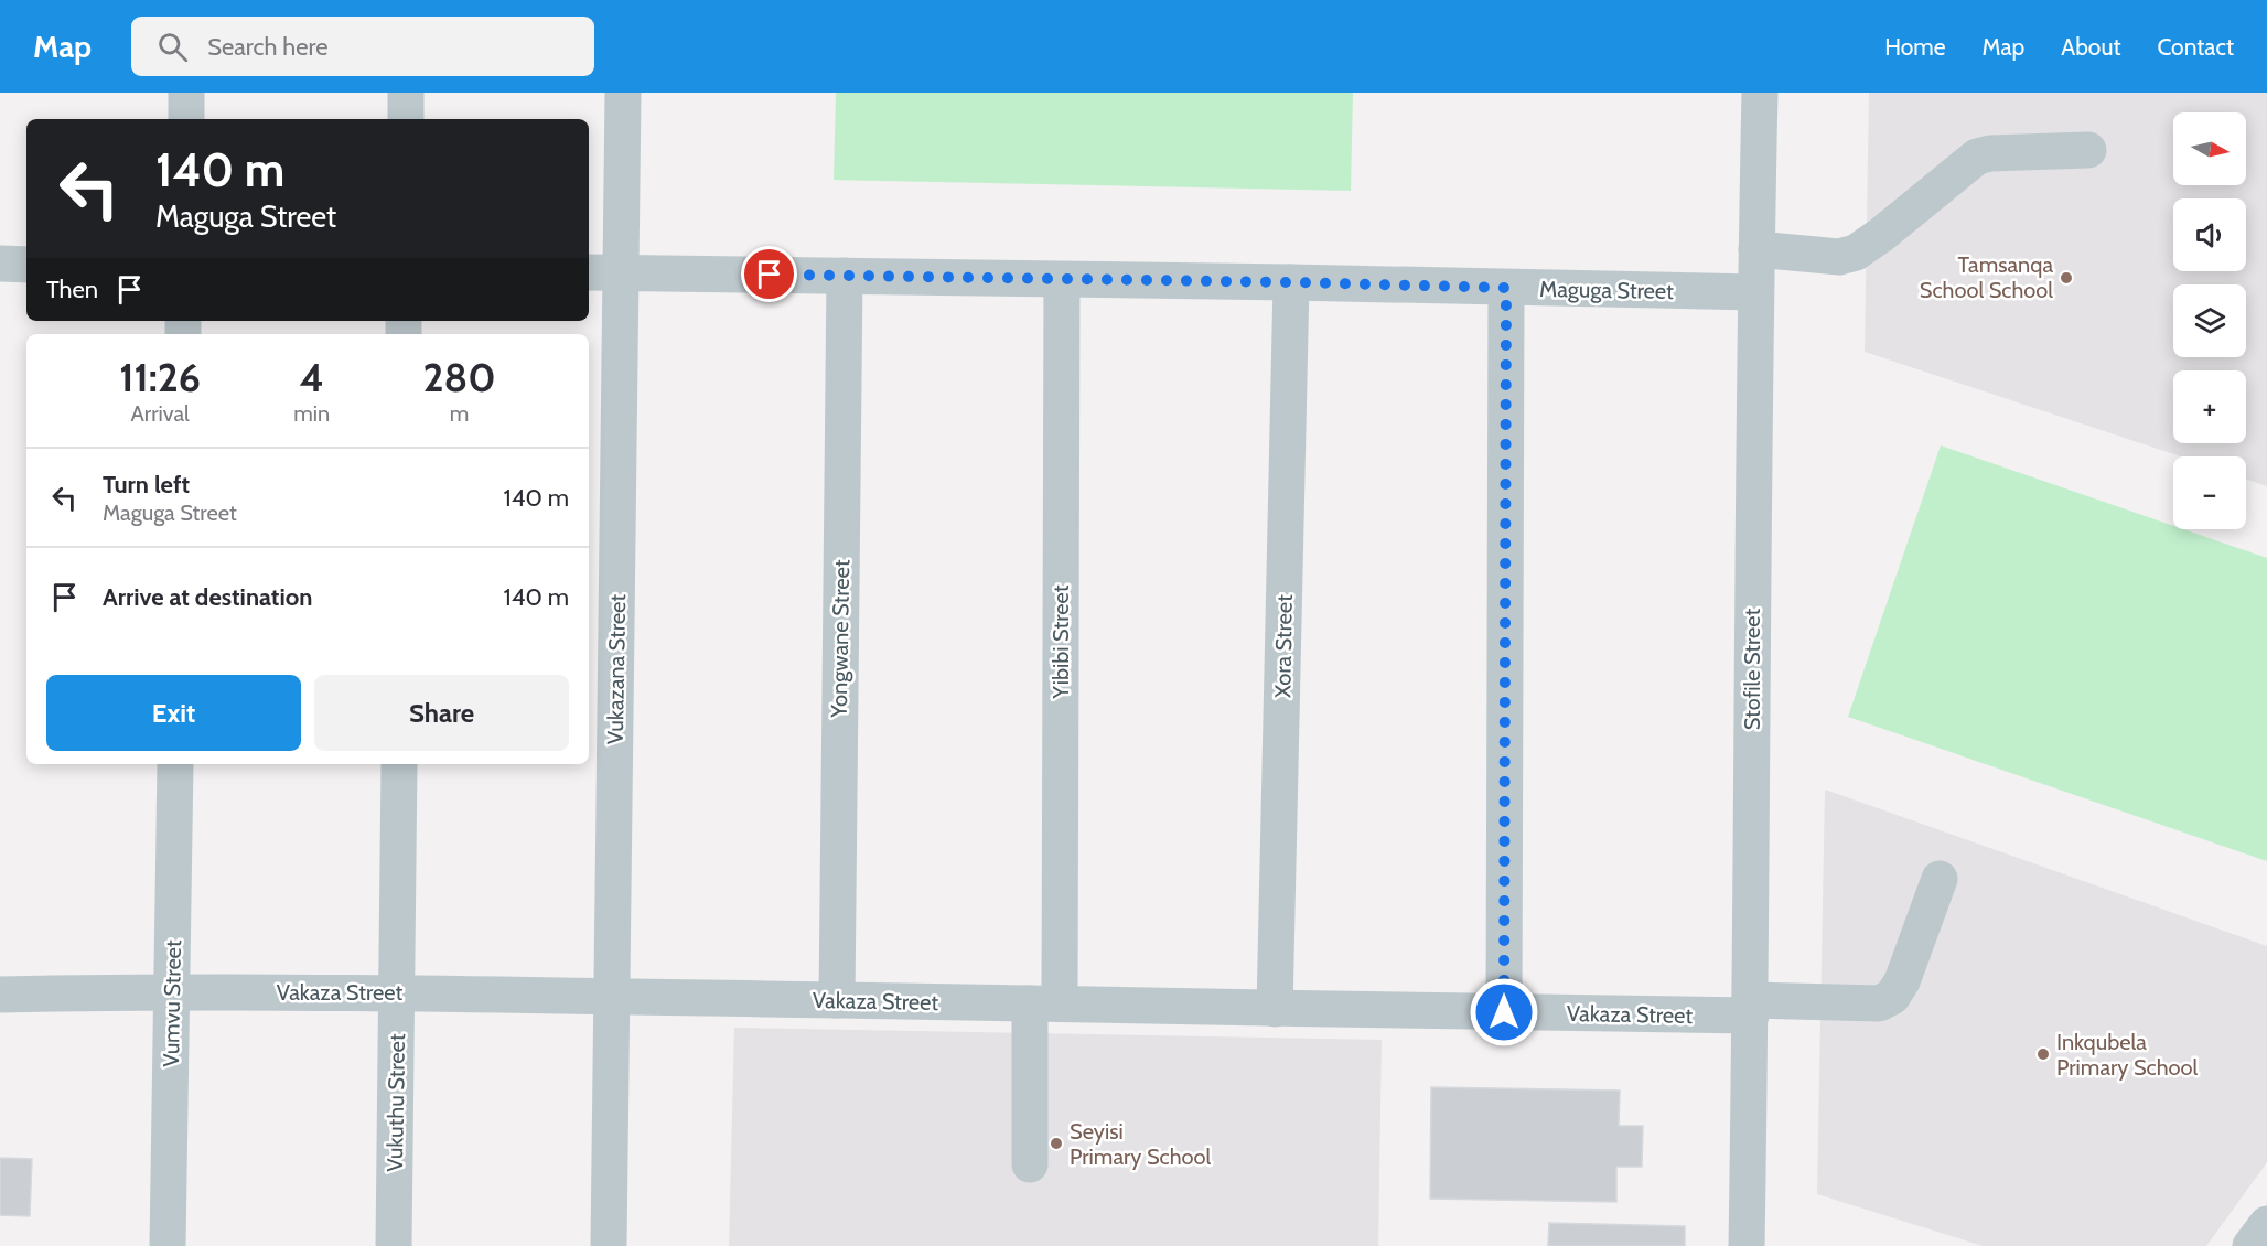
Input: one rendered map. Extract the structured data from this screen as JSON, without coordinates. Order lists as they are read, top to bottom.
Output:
{
  "streets": {
    "street": [
      "Maguga Street",
      "Yongwane Street",
      "Yibibi Street",
      "Xora Street",
      "Vukazana Street",
      "Stofile Street",
      "Vakaza Street",
      "Vumvu Street",
      "Vukuthu Street"
    ]
  },
  "crossings": [
    ["Maguga Street", "Yongwane Street"],
    ["Maguga Street", "Yibibi Street"],
    ["Maguga Street", "Xora Street"],
    ["Maguga Street", "Vukazana Street"],
    ["Maguga Street", "Stofile Street"],
    ["Yongwane Street", "Vakaza Street"],
    ["Yibibi Street", "Vakaza Street"],
    ["Xora Street", "Vakaza Street"],
    ["Vukazana Street", "Vakaza Street"],
    ["Stofile Street", "Vakaza Street"],
    ["Vakaza Street", "Vumvu Street"],
    ["Vakaza Street", "Vukuthu Street"]
  ],
  "places": ["Tamsanqa School School", "Inkqubela Primary School", "Seyisi Primary School"],
  "north": "right",
  "page": {
    "header": "Map",
    "search": "Search here",
    "nav": [
      "Home",
      "Map",
      "About",
      "Contact"
    ],
    "map_buttons": ["+", "−"],
    "turn": ["140 m", "Maguga Street"],
    "then": "Then",
    "eta": [
      "11:26",
      "Arrival",
      "4",
      "min",
      "280",
      "m"
    ],
    "list": [
      {
        "name": "Turn left",
        "note": "Maguga Street",
        "value": "140 m"
      },
      {
        "name": "Arrive at destination",
        "value": "140 m"
      }
    ],
    "buttons": ["Exit", "Share"]
  }
}
